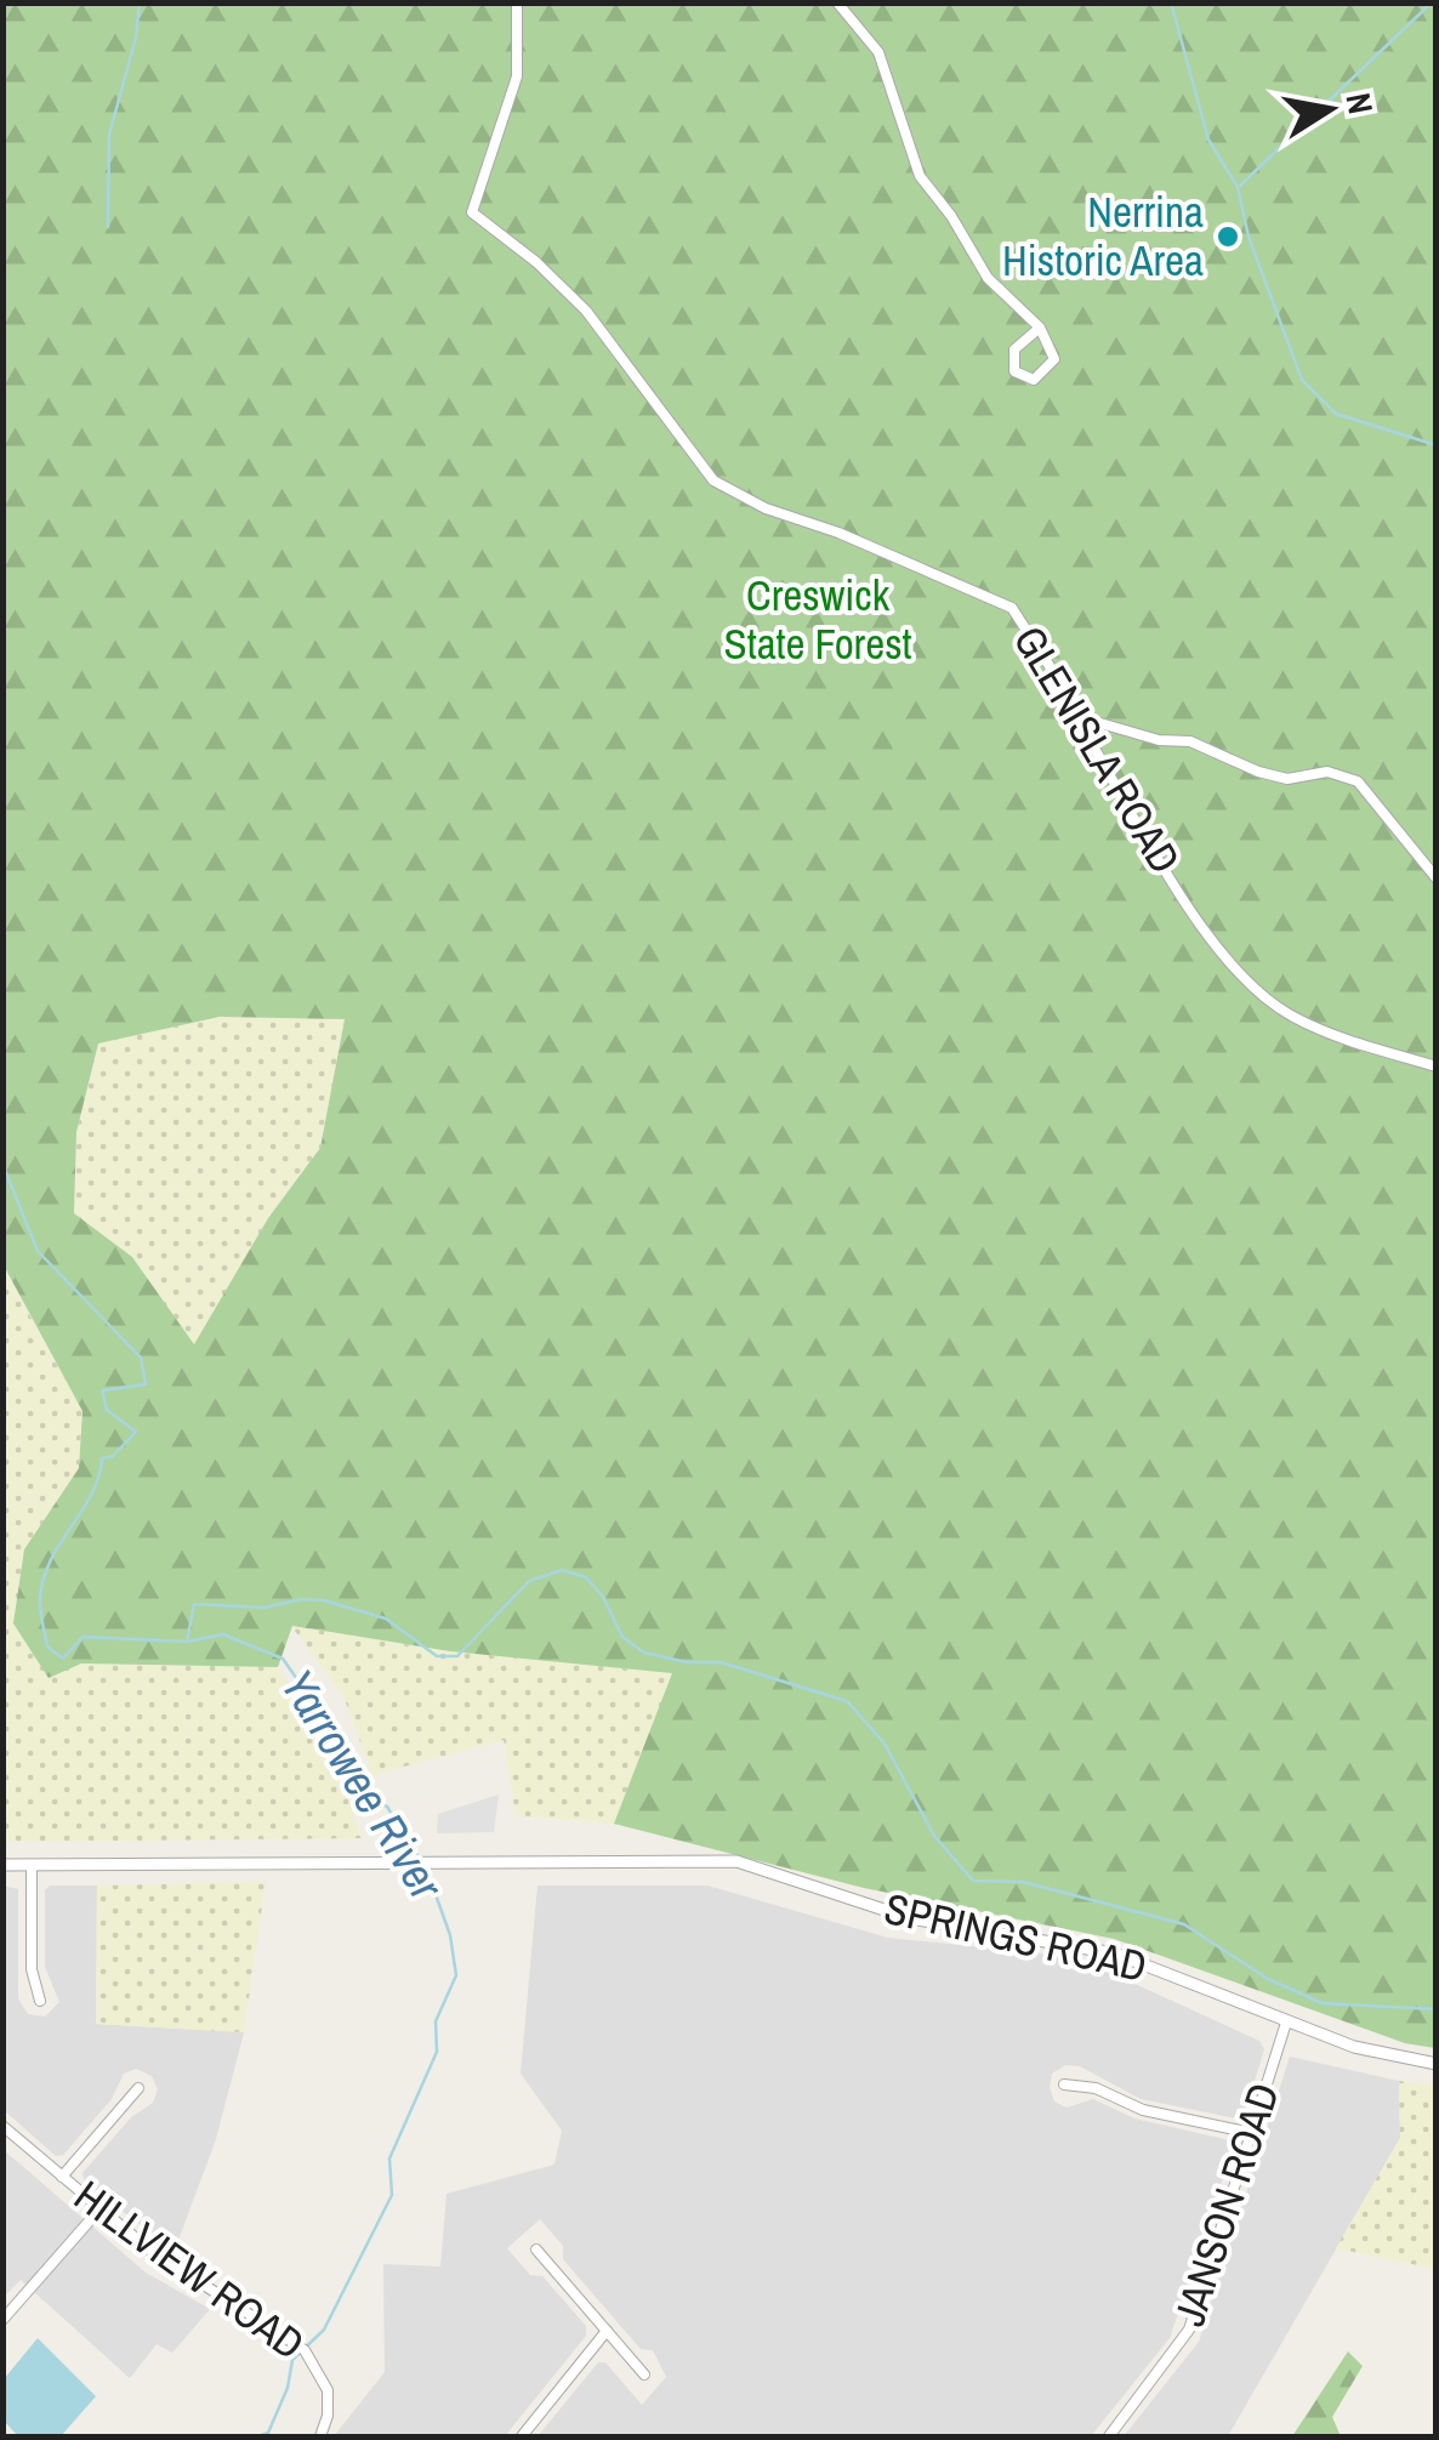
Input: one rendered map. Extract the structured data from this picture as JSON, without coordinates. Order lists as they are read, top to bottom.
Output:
{
  "streets": {
    "street": [
      "GLENISLA ROAD",
      "SPRINGS ROAD",
      "JANSON ROAD",
      "HILLVIEW ROAD"
    ]
  },
  "crossings": [
    ["SPRINGS ROAD", "JANSON ROAD"]
  ],
  "water": ["Yarrowee River"],
  "parks": ["Creswick State Forest"],
  "places": ["Nerrina Historic Area"],
  "north": "right"
}
